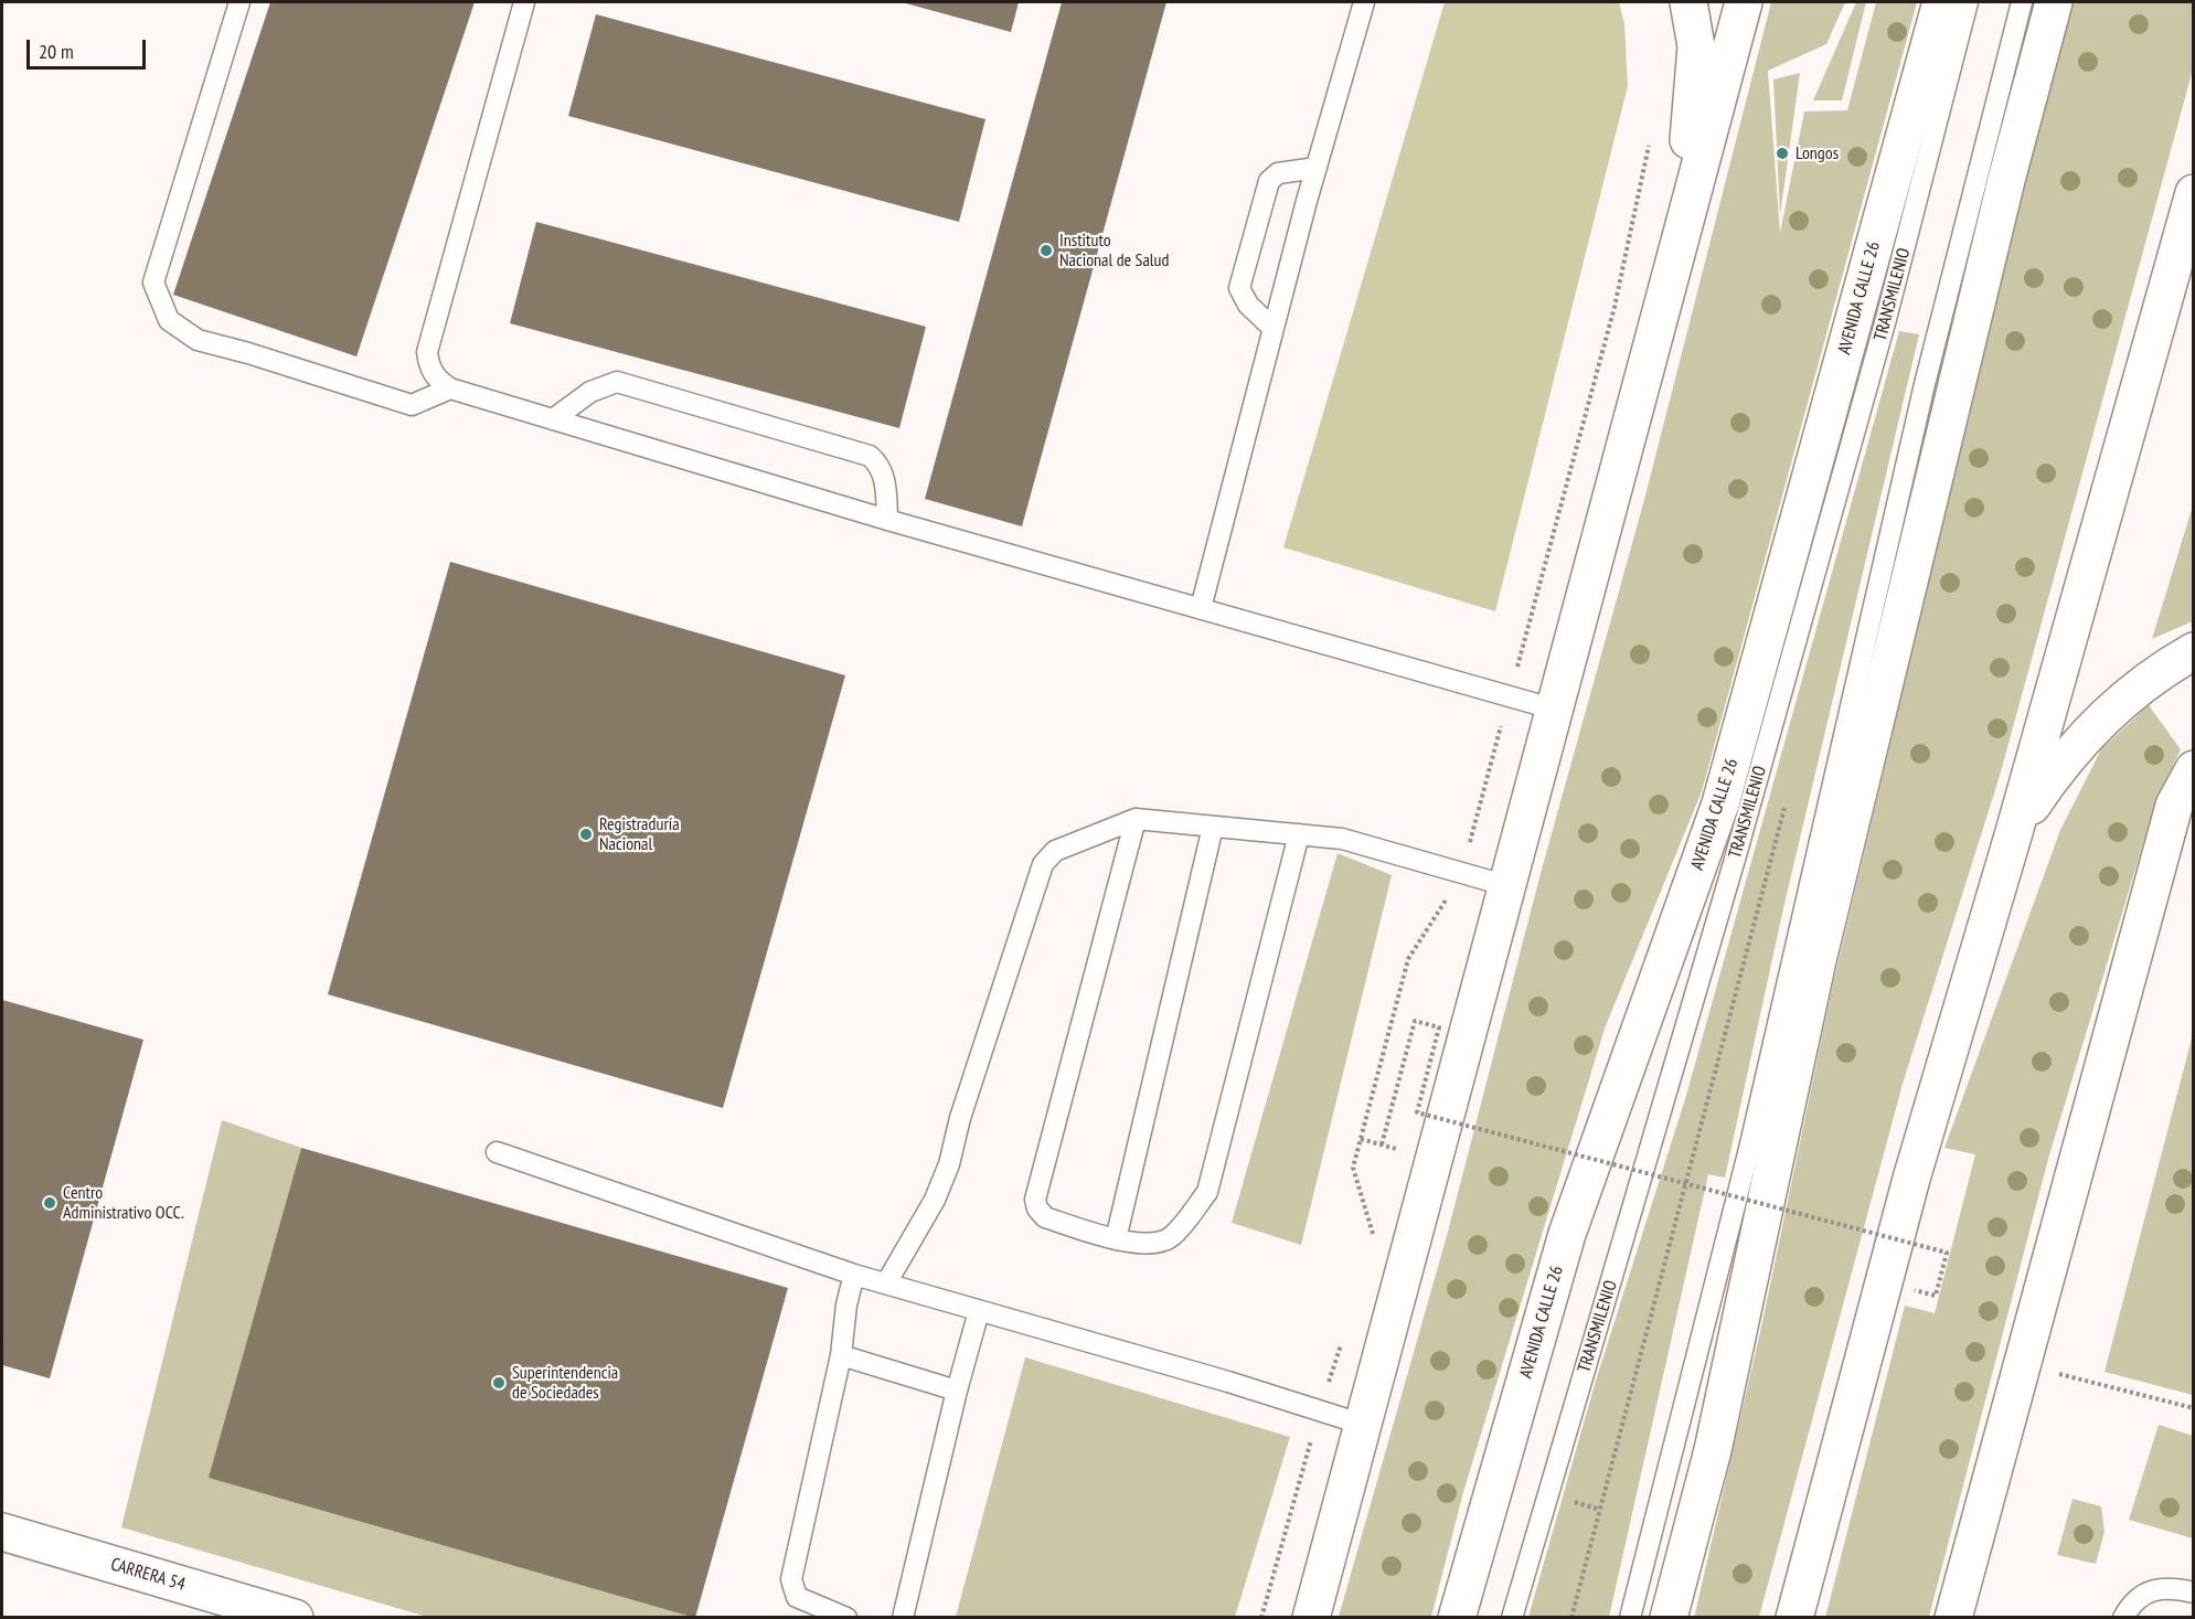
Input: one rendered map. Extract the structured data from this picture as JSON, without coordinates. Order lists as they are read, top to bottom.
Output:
{
  "streets": {
    "main road": ["AVENIDA CALLE 26", "CARRERA 54"],
    "lane": ["TRANSMILENIO"]
  },
  "places": [
    "Longos",
    "Instituto Nacional de Salud",
    "Registraduría Nacional",
    "Centro Administrativo OCC.",
    "Superintendencia de Sociedades"
  ],
  "scale_bar": "20 m"
}
